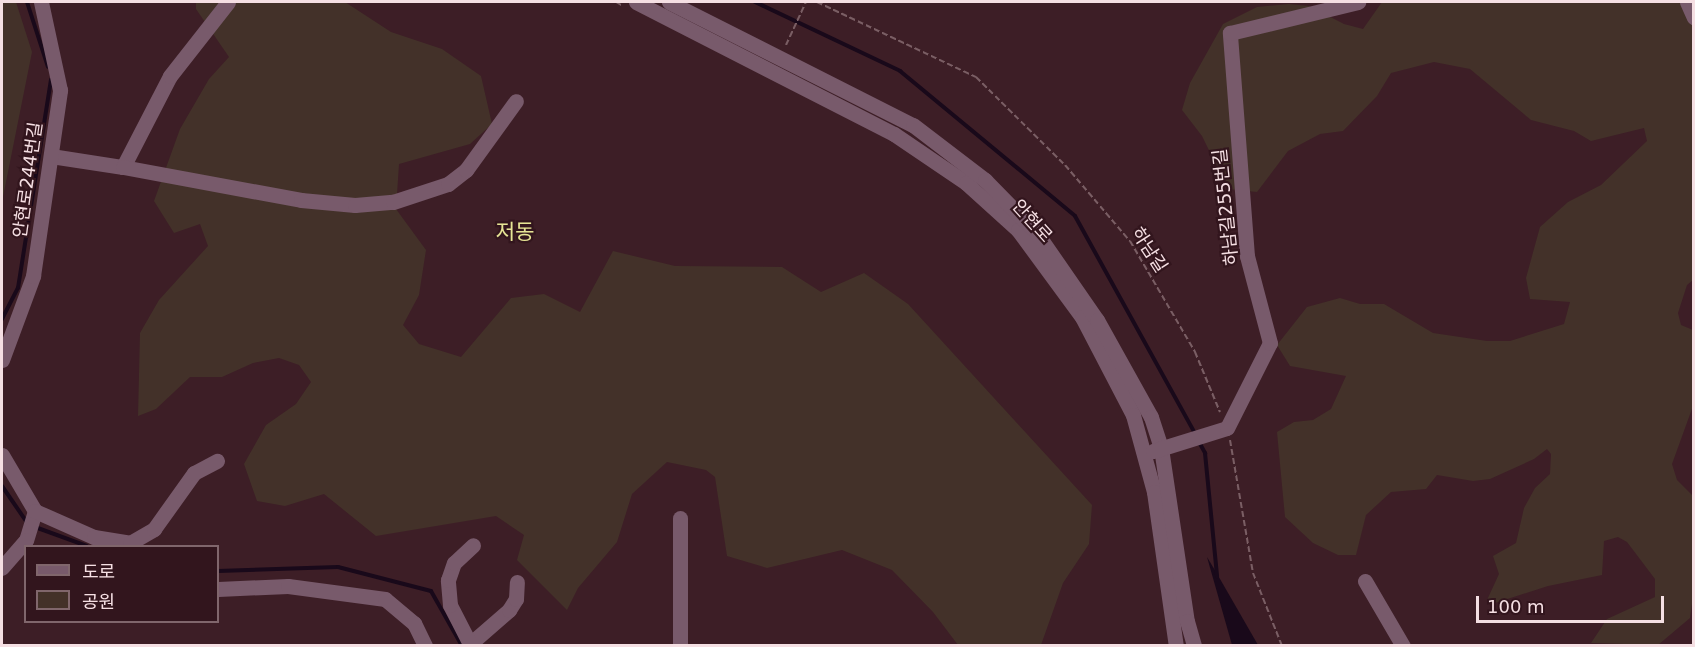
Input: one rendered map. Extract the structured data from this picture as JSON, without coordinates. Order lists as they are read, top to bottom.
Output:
{
  "streets": {
    "street": ["안현로244번길", "하남길255번길", "안현로"],
    "path": ["하남길"]
  },
  "crossings": [
    ["하남길255번길", "하남길"]
  ],
  "districts": ["저동"],
  "legend": ["도로", "공원"],
  "scale_bar": "100 m"
}
